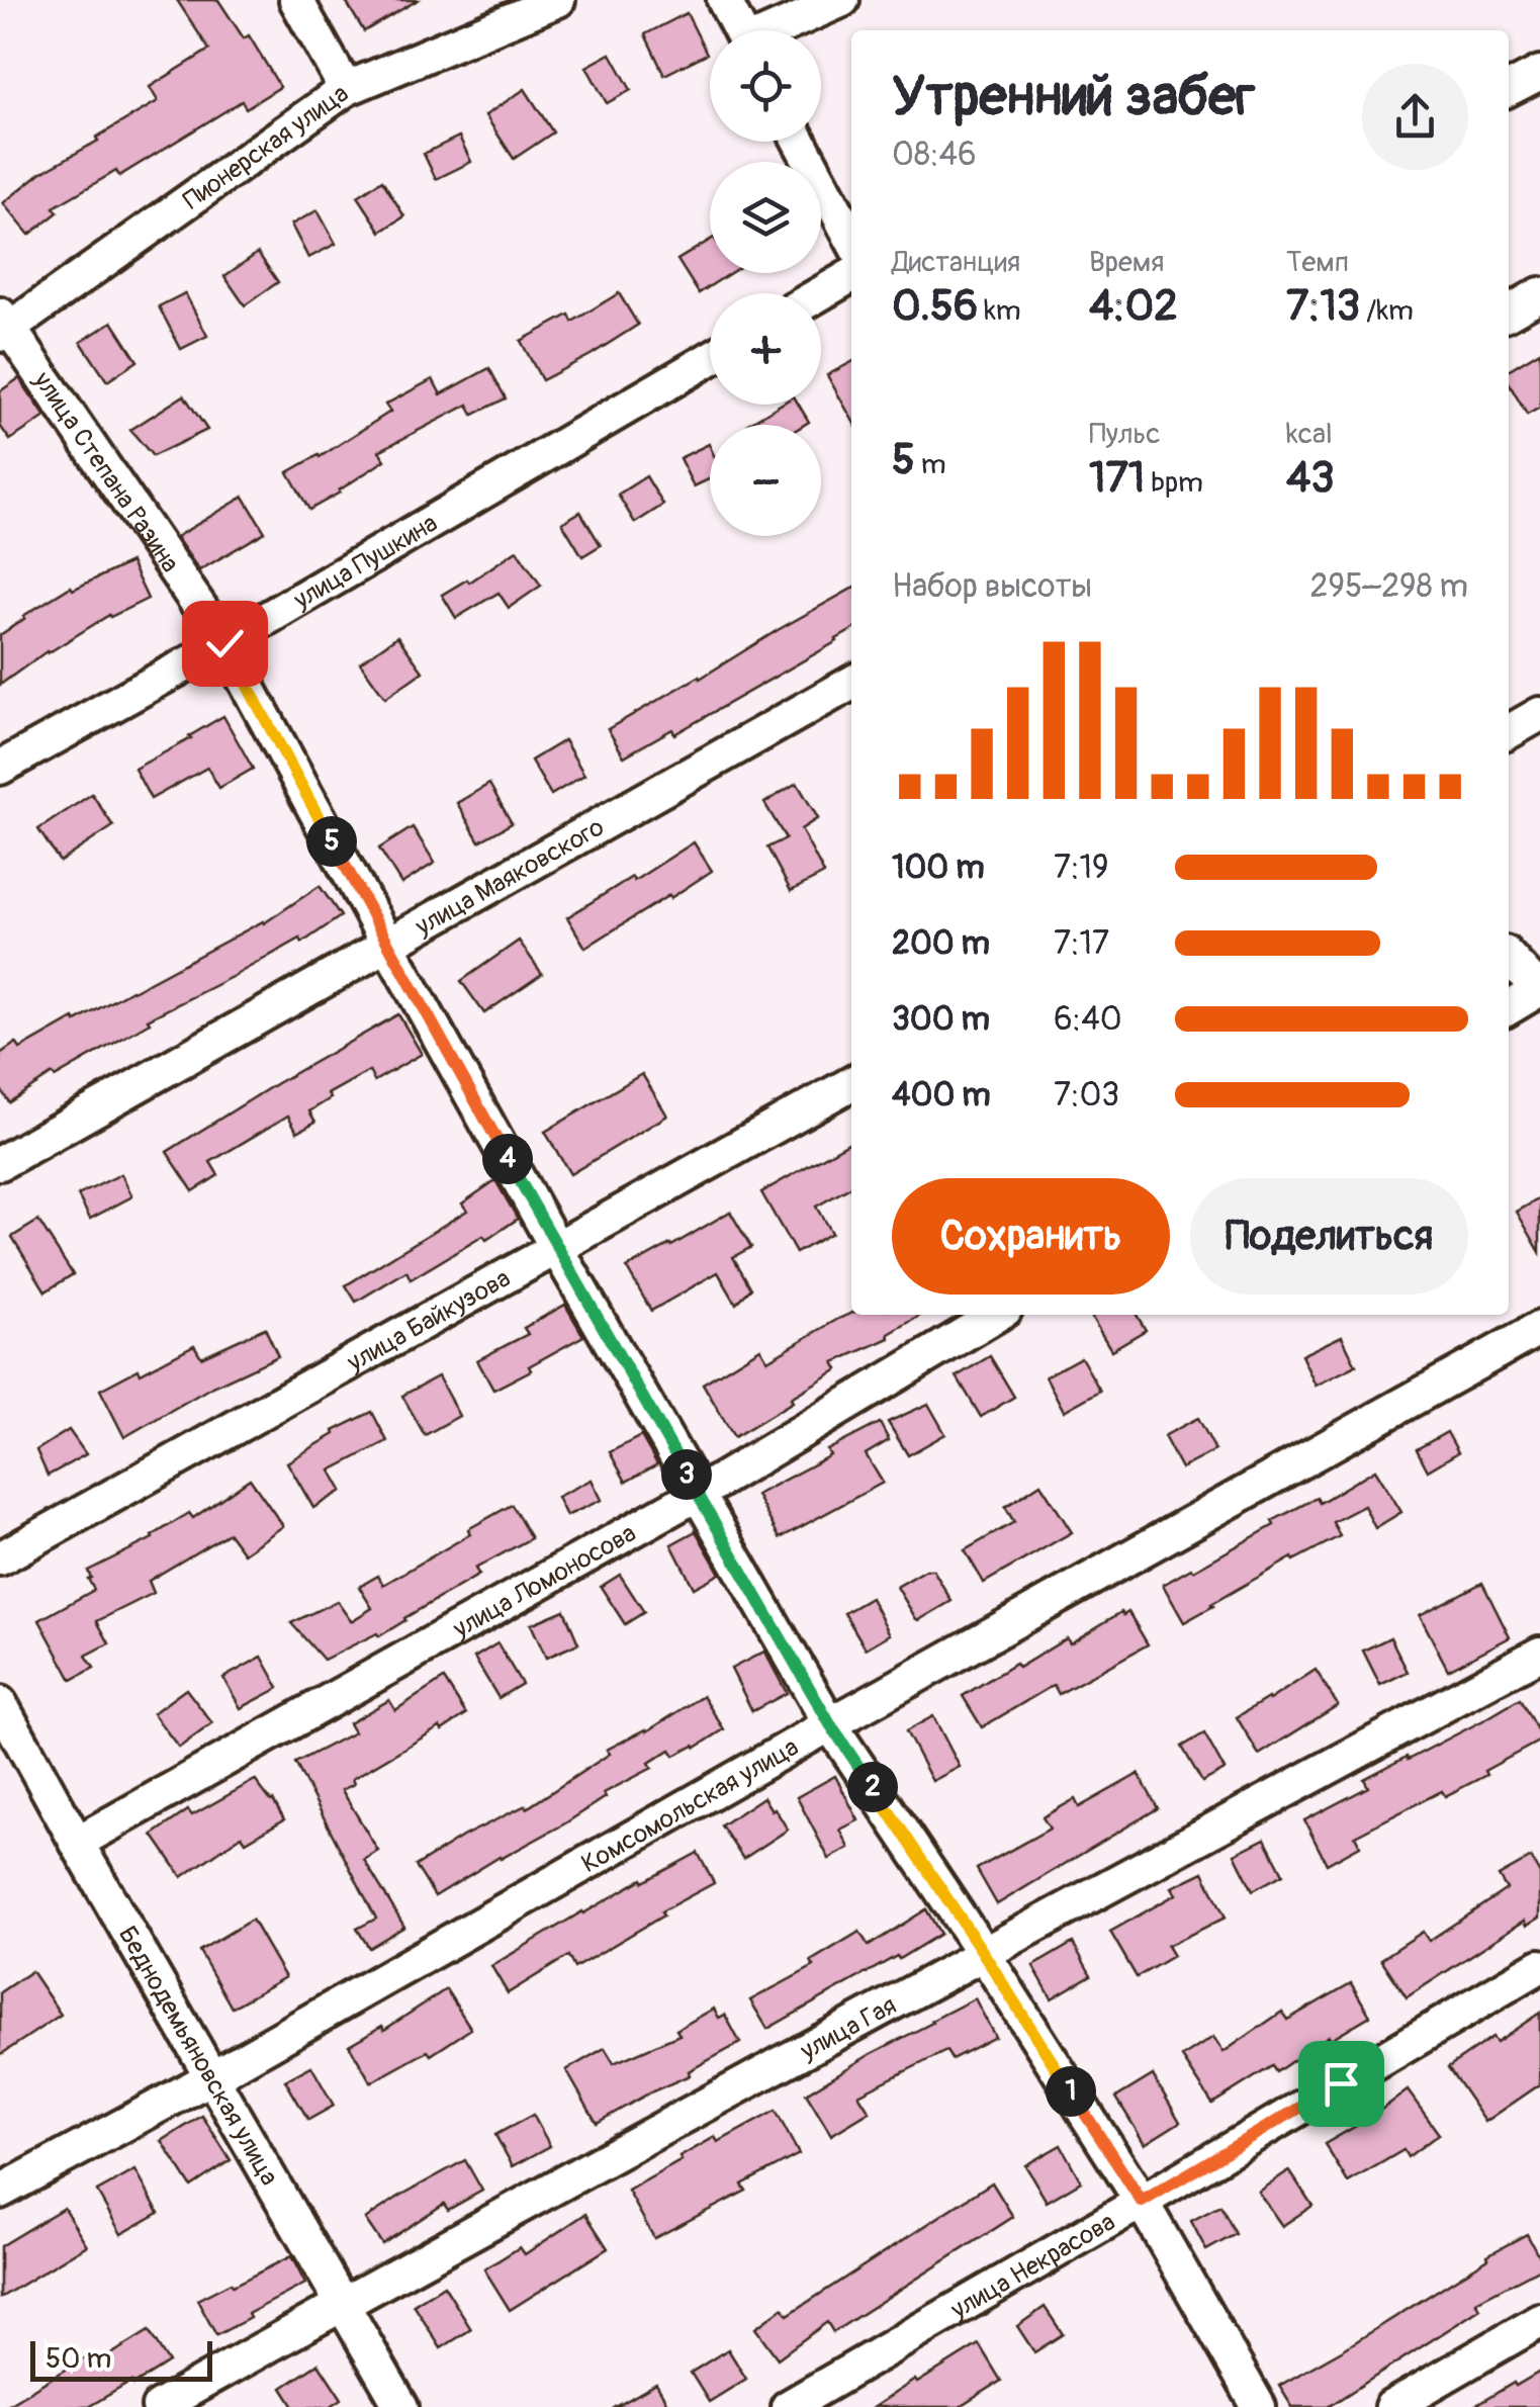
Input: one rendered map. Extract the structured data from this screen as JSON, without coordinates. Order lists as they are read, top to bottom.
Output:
{
  "streets": {
    "street": [
      "Пионерская улица",
      "улица Степана Разина",
      "улица Пушкина",
      "улица Маяковского",
      "улица Байкузова",
      "улица Ломоносова",
      "Комсомольская улица",
      "улица Гая",
      "Беднодемьяновская улица",
      "улица Некрасова"
    ]
  },
  "crossings": [
    ["Пионерская улица", "улица Степана Разина"],
    ["улица Степана Разина", "улица Пушкина"],
    ["улица Степана Разина", "улица Маяковского"],
    ["улица Степана Разина", "улица Байкузова"],
    ["улица Степана Разина", "улица Ломоносова"],
    ["улица Степана Разина", "Комсомольская улица"],
    ["улица Степана Разина", "улица Гая"],
    ["улица Степана Разина", "улица Некрасова"],
    ["улица Ломоносова", "Беднодемьяновская улица"],
    ["Комсомольская улица", "Беднодемьяновская улица"],
    ["улица Гая", "Беднодемьяновская улица"]
  ],
  "scale_bar": "50 m",
  "page": {
    "map_buttons": ["+", "−"],
    "heading": ["Утренний забег", "08:46"],
    "stats": [
      ["Дистанция", "0.56 km"],
      ["Время", "4:02"],
      ["Темп", "7:13 /km"],
      ["5 m"],
      ["Пульс", "171 bpm"],
      ["kcal", "43"]
    ],
    "chart": ["Набор высоты", "295–298 m"],
    "pins": [
      "5",
      "4",
      "3",
      "2",
      "1"
    ],
    "list": [
      {
        "name": "100 m",
        "note": "7:19"
      },
      {
        "name": "200 m",
        "note": "7:17"
      },
      {
        "name": "300 m",
        "note": "6:40"
      },
      {
        "name": "400 m",
        "note": "7:03"
      }
    ],
    "buttons": ["Сохранить", "Поделиться"],
    "scale": "50 m"
  }
}
